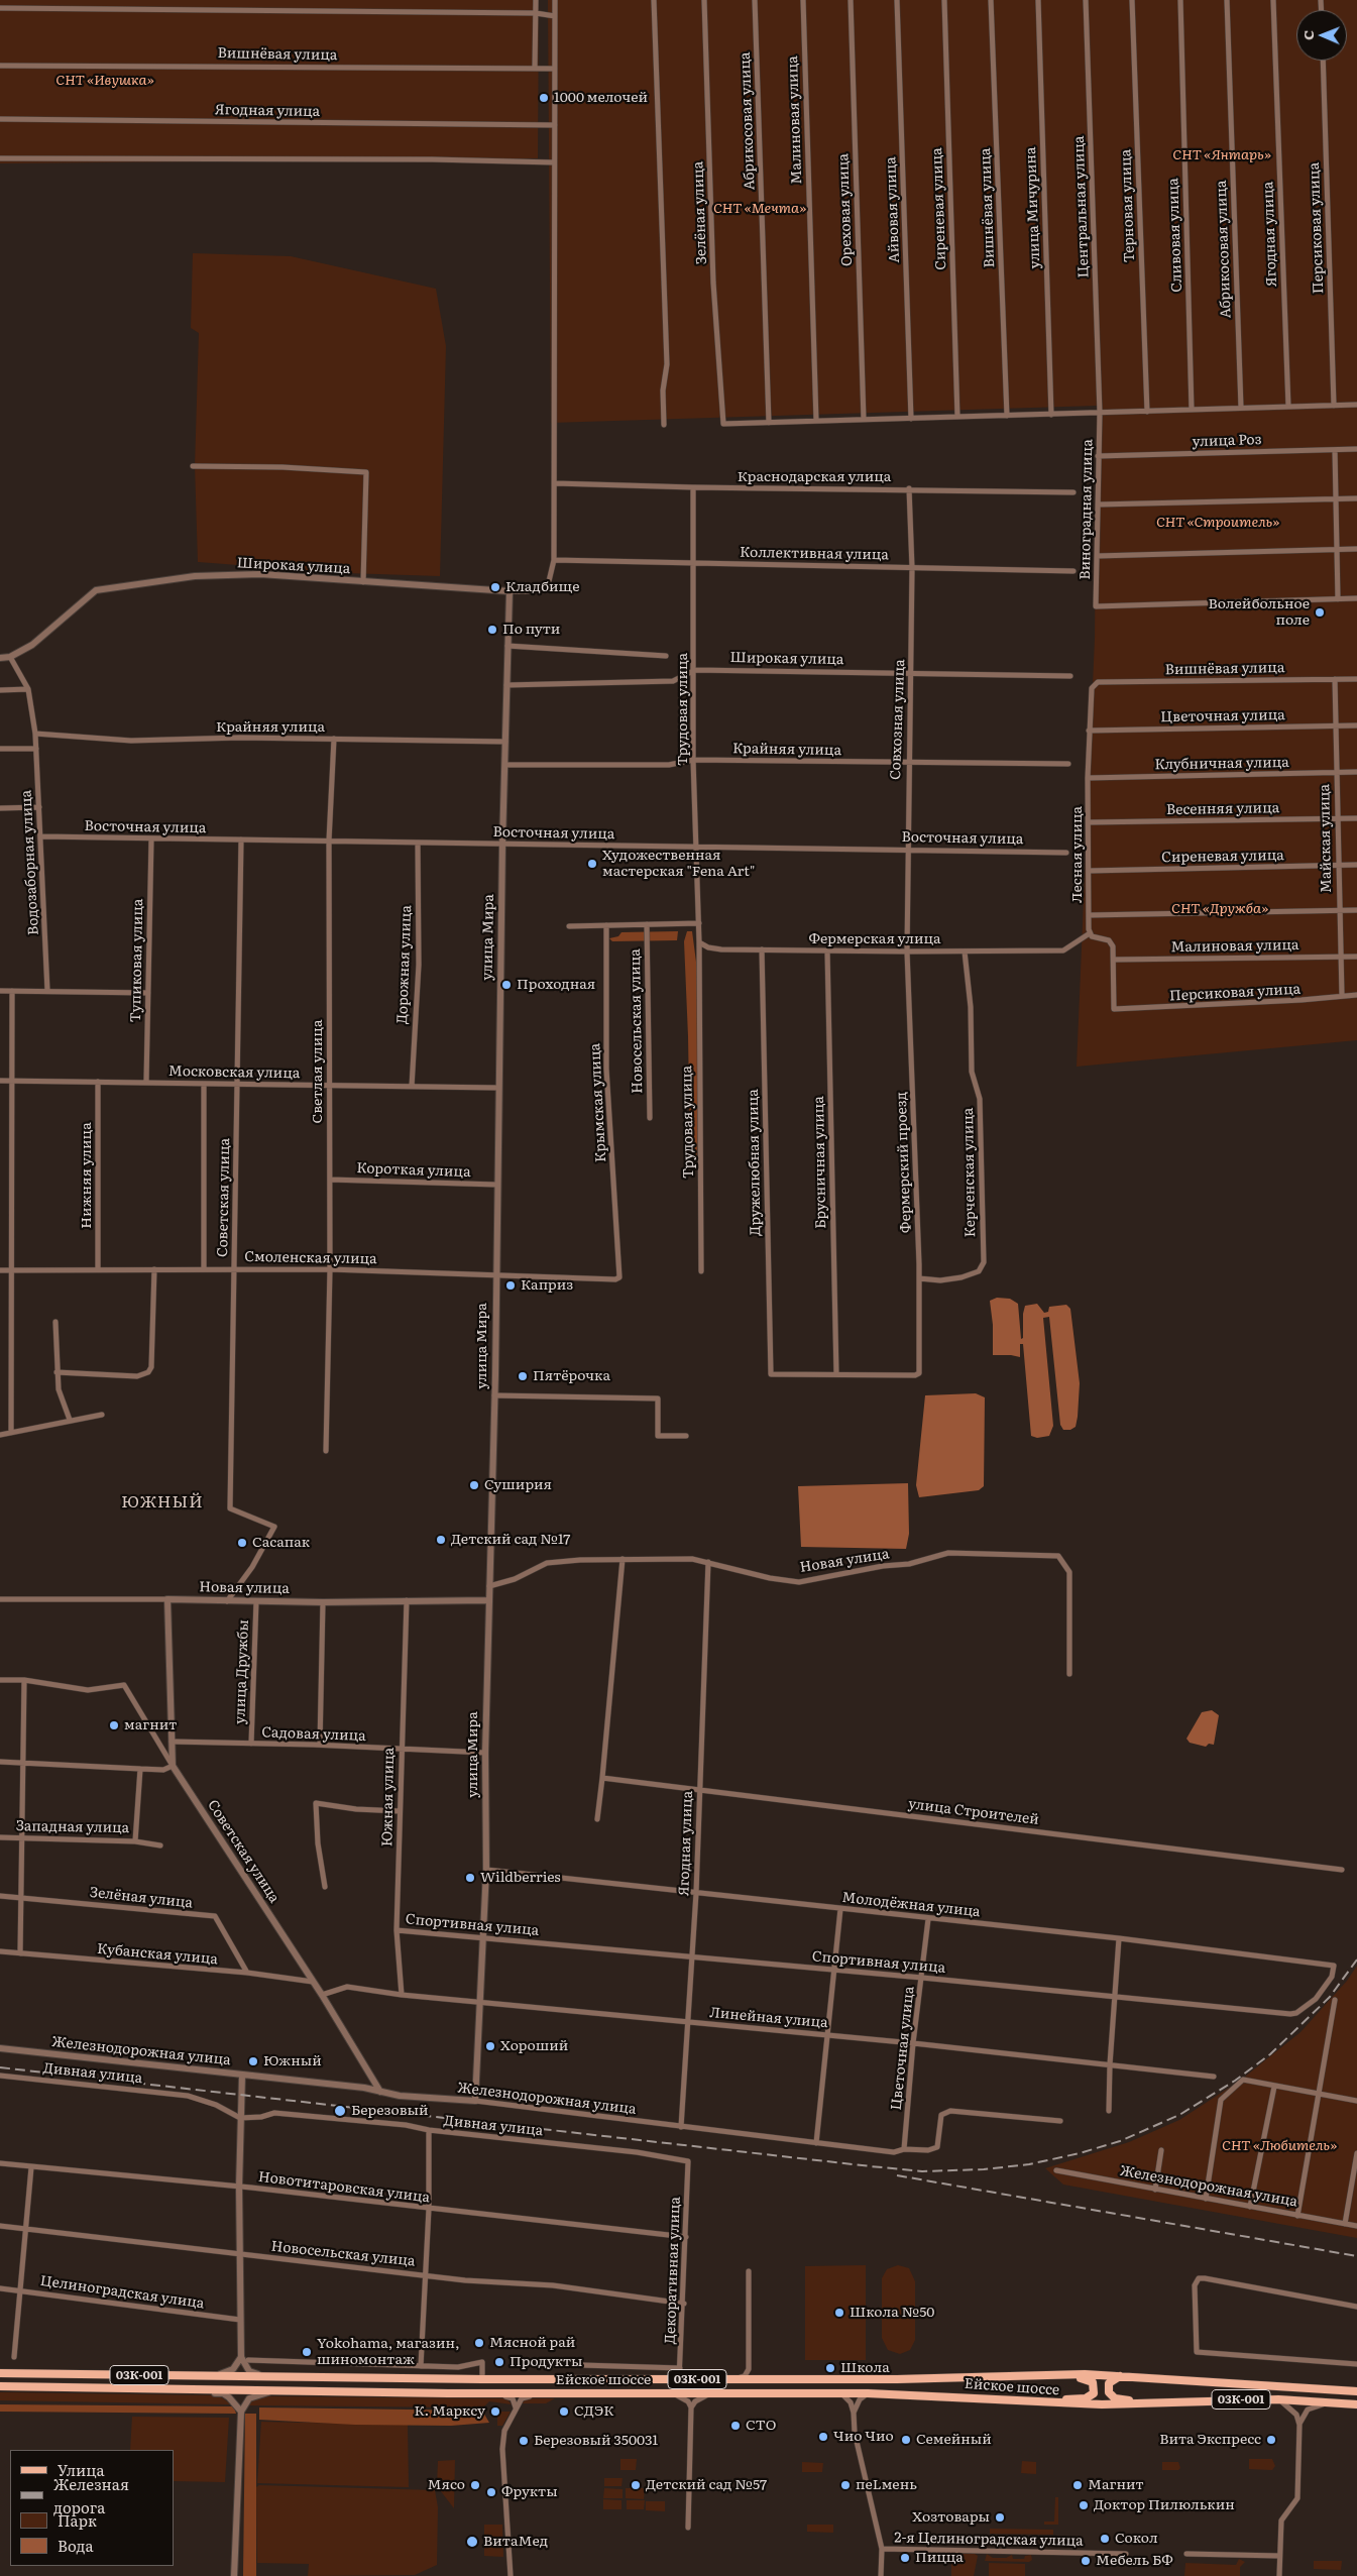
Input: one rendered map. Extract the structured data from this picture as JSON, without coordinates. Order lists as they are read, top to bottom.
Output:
{
  "streets": {
    "main road": ["03К-001", "Ейское шоссе"],
    "street": [
      "Вишнёвая улица",
      "Ягодная улица",
      "Малиновая улица",
      "Абрикосовая улица",
      "Терновая улица",
      "Центральная улица",
      "улица Мичурина",
      "Сиреневая улица",
      "Ореховая улица",
      "Айвовая улица",
      "Зелёная улица",
      "Персиковая улица",
      "Сливовая улица",
      "улица Роз",
      "Краснодарская улица",
      "Виноградная улица",
      "Коллективная улица",
      "Широкая улица",
      "Трудовая улица",
      "Цветочная улица",
      "Совхозная улица",
      "Крайняя улица",
      "Клубничная улица",
      "Весенняя улица",
      "Восточная улица",
      "Майская улица",
      "Лесная улица",
      "Водозаборная улица",
      "улица Мира",
      "Фермерская улица",
      "Тупиковая улица",
      "Дорожная улица",
      "Новосельская улица",
      "Светлая улица",
      "Московская улица",
      "Крымская улица",
      "Дружелюбная улица",
      "Брусничная улица",
      "Фермерский проезд",
      "Короткая улица",
      "Керченская улица",
      "Нижняя улица",
      "Советская улица",
      "Смоленская улица",
      "Новая улица",
      "улица Дружбы",
      "Садовая улица",
      "Южная улица",
      "улица Строителей",
      "Западная улица",
      "Молодёжная улица",
      "Спортивная улица",
      "Кубанская улица",
      "Линейная улица",
      "Железнодорожная улица",
      "Дивная улица",
      "Новотитаровская улица",
      "Декоративная улица",
      "Целиноградская улица",
      "2-я Целиноградская улица"
    ]
  },
  "crossings": [
    ["Вишнёвая улица", "Майская улица"],
    ["Вишнёвая улица", "Лесная улица"],
    ["Ягодная улица", "Новая улица"],
    ["Ягодная улица", "улица Строителей"],
    ["Ягодная улица", "Молодёжная улица"],
    ["Ягодная улица", "Спортивная улица"],
    ["Ягодная улица", "Линейная улица"],
    ["Ягодная улица", "Железнодорожная улица"],
    ["Малиновая улица", "Персиковая улица"],
    ["Малиновая улица", "Майская улица"],
    ["Абрикосовая улица", "Зелёная улица"],
    ["Центральная улица", "Виноградная улица"],
    ["Сиреневая улица", "Майская улица"],
    ["Сиреневая улица", "Лесная улица"],
    ["Зелёная улица", "Кубанская улица"],
    ["Персиковая улица", "Майская улица"],
    ["улица Роз", "Виноградная улица"],
    ["Краснодарская улица", "Трудовая улица"],
    ["Краснодарская улица", "Совхозная улица"],
    ["Коллективная улица", "Трудовая улица"],
    ["Коллективная улица", "Совхозная улица"],
    ["Широкая улица", "Трудовая улица"],
    ["Широкая улица", "Совхозная улица"],
    ["Широкая улица", "улица Мира"],
    ["Трудовая улица", "Крайняя улица"],
    ["Трудовая улица", "Восточная улица"],
    ["Трудовая улица", "Фермерская улица"],
    ["Цветочная улица", "Майская улица"],
    ["Цветочная улица", "Лесная улица"],
    ["Цветочная улица", "Молодёжная улица"],
    ["Цветочная улица", "Спортивная улица"],
    ["Цветочная улица", "Линейная улица"],
    ["Цветочная улица", "Железнодорожная улица"],
    ["Совхозная улица", "Крайняя улица"],
    ["Совхозная улица", "Восточная улица"],
    ["Совхозная улица", "Фермерская улица"],
    ["Совхозная улица", "Фермерский проезд"],
    ["Крайняя улица", "Водозаборная улица"],
    ["Крайняя улица", "улица Мира"],
    ["Крайняя улица", "Светлая улица"],
    ["Клубничная улица", "Майская улица"],
    ["Клубничная улица", "Лесная улица"],
    ["Весенняя улица", "Майская улица"],
    ["Весенняя улица", "Лесная улица"],
    ["Восточная улица", "Водозаборная улица"],
    ["Восточная улица", "улица Мира"],
    ["Восточная улица", "Тупиковая улица"],
    ["Восточная улица", "Дорожная улица"],
    ["Восточная улица", "Светлая улица"],
    ["Восточная улица", "Советская улица"],
    ["Лесная улица", "Фермерская улица"],
    ["улица Мира", "Московская улица"],
    ["улица Мира", "Короткая улица"],
    ["улица Мира", "Смоленская улица"],
    ["улица Мира", "Новая улица"],
    ["улица Мира", "Садовая улица"],
    ["улица Мира", "Молодёжная улица"],
    ["улица Мира", "Спортивная улица"],
    ["улица Мира", "Линейная улица"],
    ["улица Мира", "Железнодорожная улица"],
    ["Фермерская улица", "Дружелюбная улица"],
    ["Фермерская улица", "Брусничная улица"],
    ["Фермерская улица", "Фермерский проезд"],
    ["Фермерская улица", "Керченская улица"],
    ["Тупиковая улица", "Московская улица"],
    ["Дорожная улица", "Московская улица"],
    ["Новосельская улица", "Декоративная улица"],
    ["Светлая улица", "Московская улица"],
    ["Светлая улица", "Короткая улица"],
    ["Светлая улица", "Смоленская улица"],
    ["Московская улица", "Нижняя улица"],
    ["Московская улица", "Советская улица"],
    ["Крымская улица", "Смоленская улица"],
    ["Дружелюбная улица", "Брусничная улица"],
    ["Дружелюбная улица", "Фермерский проезд"],
    ["Брусничная улица", "Фермерский проезд"],
    ["Фермерский проезд", "Керченская улица"],
    ["Нижняя улица", "Смоленская улица"],
    ["Советская улица", "Смоленская улица"],
    ["Советская улица", "Новая улица"],
    ["Советская улица", "Кубанская улица"],
    ["Советская улица", "Линейная улица"],
    ["Советская улица", "Железнодорожная улица"],
    ["Новая улица", "улица Дружбы"],
    ["Новая улица", "Южная улица"],
    ["улица Дружбы", "Садовая улица"],
    ["Садовая улица", "Южная улица"],
    ["Южная улица", "Спортивная улица"],
    ["Южная улица", "Линейная улица"],
    ["Молодёжная улица", "Спортивная улица"],
    ["Дивная улица", "Декоративная улица"],
    ["Новотитаровская улица", "Декоративная улица"],
    ["Декоративная улица", "Ейское шоссе"],
    ["03К-001", "Ейское шоссе"],
    ["Ейское шоссе", "2-я Целиноградская улица"]
  ],
  "districts": ["ЮЖНЫЙ"],
  "parks": [
    "СНТ «Ивушка»",
    "СНТ «Янтарь»",
    "СНТ «Мечта»",
    "СНТ «Строитель»",
    "СНТ «Дружба»",
    "СНТ «Любитель»"
  ],
  "places": [
    "1000 мелочей",
    "Кладбище",
    "Волейбольное поле",
    "По пути",
    "Художественная мастерская \"Fena Art\"",
    "Проходная",
    "Каприз",
    "Пятёрочка",
    "Суширия",
    "Детский сад №17",
    "Сасапак",
    "магнит",
    "Wildberries",
    "Хороший",
    "Южный",
    "Березовый",
    "Школа №50",
    "Мясной рай",
    "Yokohama, магазин, шиномонтаж",
    "Продукты",
    "Школа",
    "К. Марксу",
    "СДЭК",
    "СТО",
    "Чио Чио",
    "Семейный",
    "Вита Экспресс",
    "Березовый 350031",
    "Мясо",
    "Детский сад №57",
    "пеLмень",
    "Магнит",
    "Фрукты",
    "Доктор Пилюлькин",
    "Хозтовары",
    "Сокол",
    "ВитаMед",
    "Пицца",
    "Мебель БФ"
  ],
  "legend": [
    "Улица",
    "Железная дорога",
    "Парк",
    "Вода"
  ],
  "north": "left"
}
